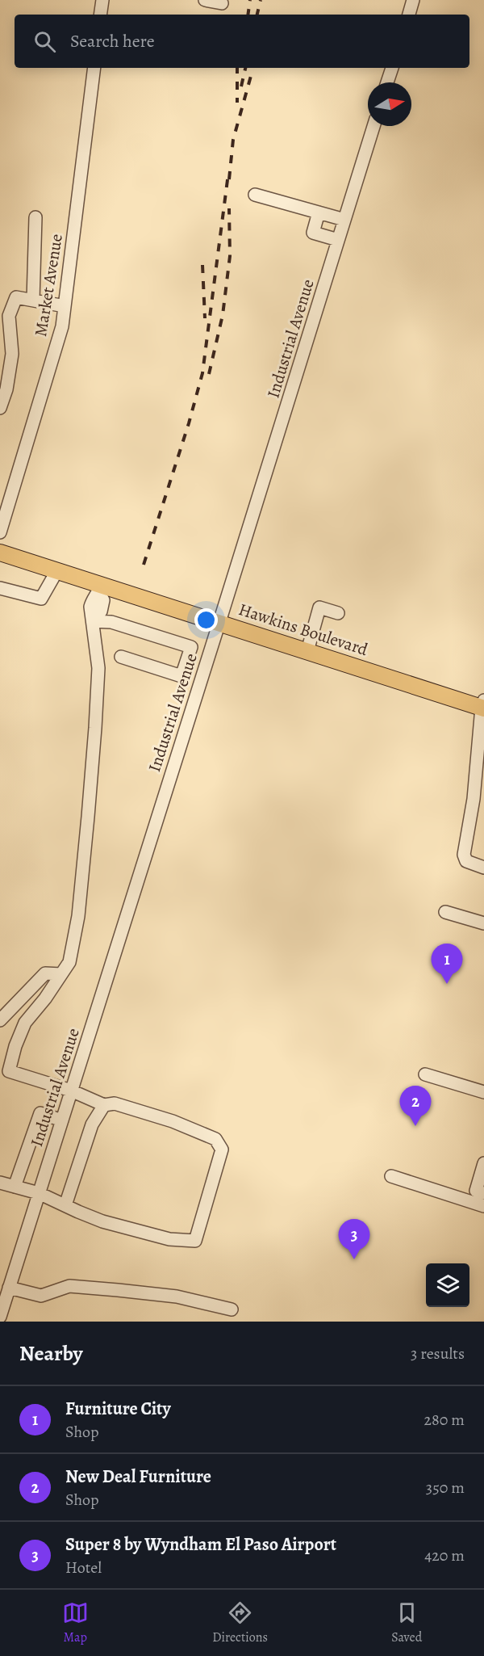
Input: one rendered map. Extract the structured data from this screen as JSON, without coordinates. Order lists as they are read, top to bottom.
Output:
{
  "streets": {
    "main road": ["Hawkins Boulevard"],
    "street": ["Market Avenue", "Industrial Avenue"]
  },
  "crossings": [
    ["Industrial Avenue", "Hawkins Boulevard"]
  ],
  "north": "right",
  "page": {
    "search": "Search here",
    "pins": ["1", "2", "3"],
    "heading": ["Nearby", "3 results"],
    "list": [
      {
        "mark": "1",
        "name": "Furniture City",
        "note": "Shop",
        "value": "280 m"
      },
      {
        "mark": "2",
        "name": "New Deal Furniture",
        "note": "Shop",
        "value": "350 m"
      },
      {
        "mark": "3",
        "name": "Super 8 by Wyndham El Paso Airport",
        "note": "Hotel",
        "value": "420 m"
      }
    ],
    "nav": ["Map", "Directions", "Saved"]
  }
}
